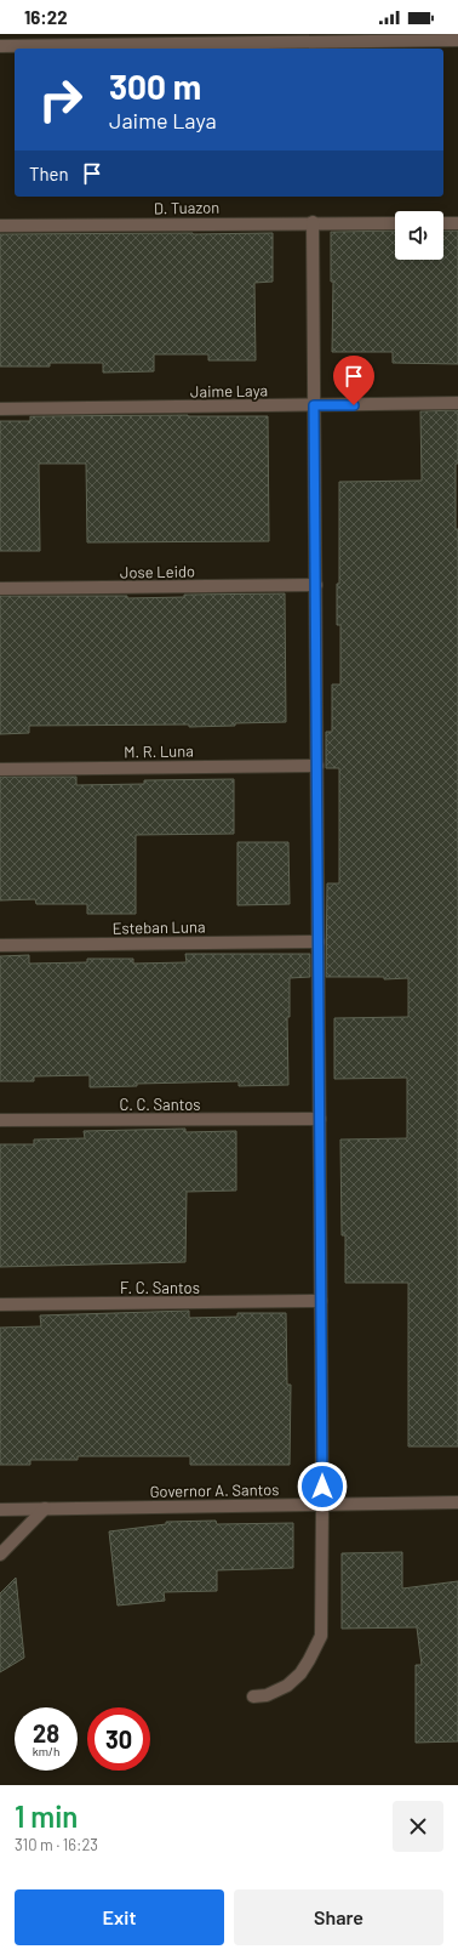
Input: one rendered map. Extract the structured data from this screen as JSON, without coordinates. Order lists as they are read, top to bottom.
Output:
{
  "streets": {
    "street": [
      "D. Tuazon",
      "Jaime Laya",
      "Jose Leido",
      "M. R. Luna",
      "Esteban Luna",
      "C. C. Santos",
      "F. C. Santos",
      "Governor A. Santos"
    ]
  },
  "page": {
    "status": "16:22",
    "turn": ["300 m", "Jaime Laya"],
    "then": "Then",
    "speed": "28 km/h",
    "limit": "30",
    "heading": ["1 min", "310 m · 16:23"],
    "buttons": ["Exit", "Share"]
  }
}
